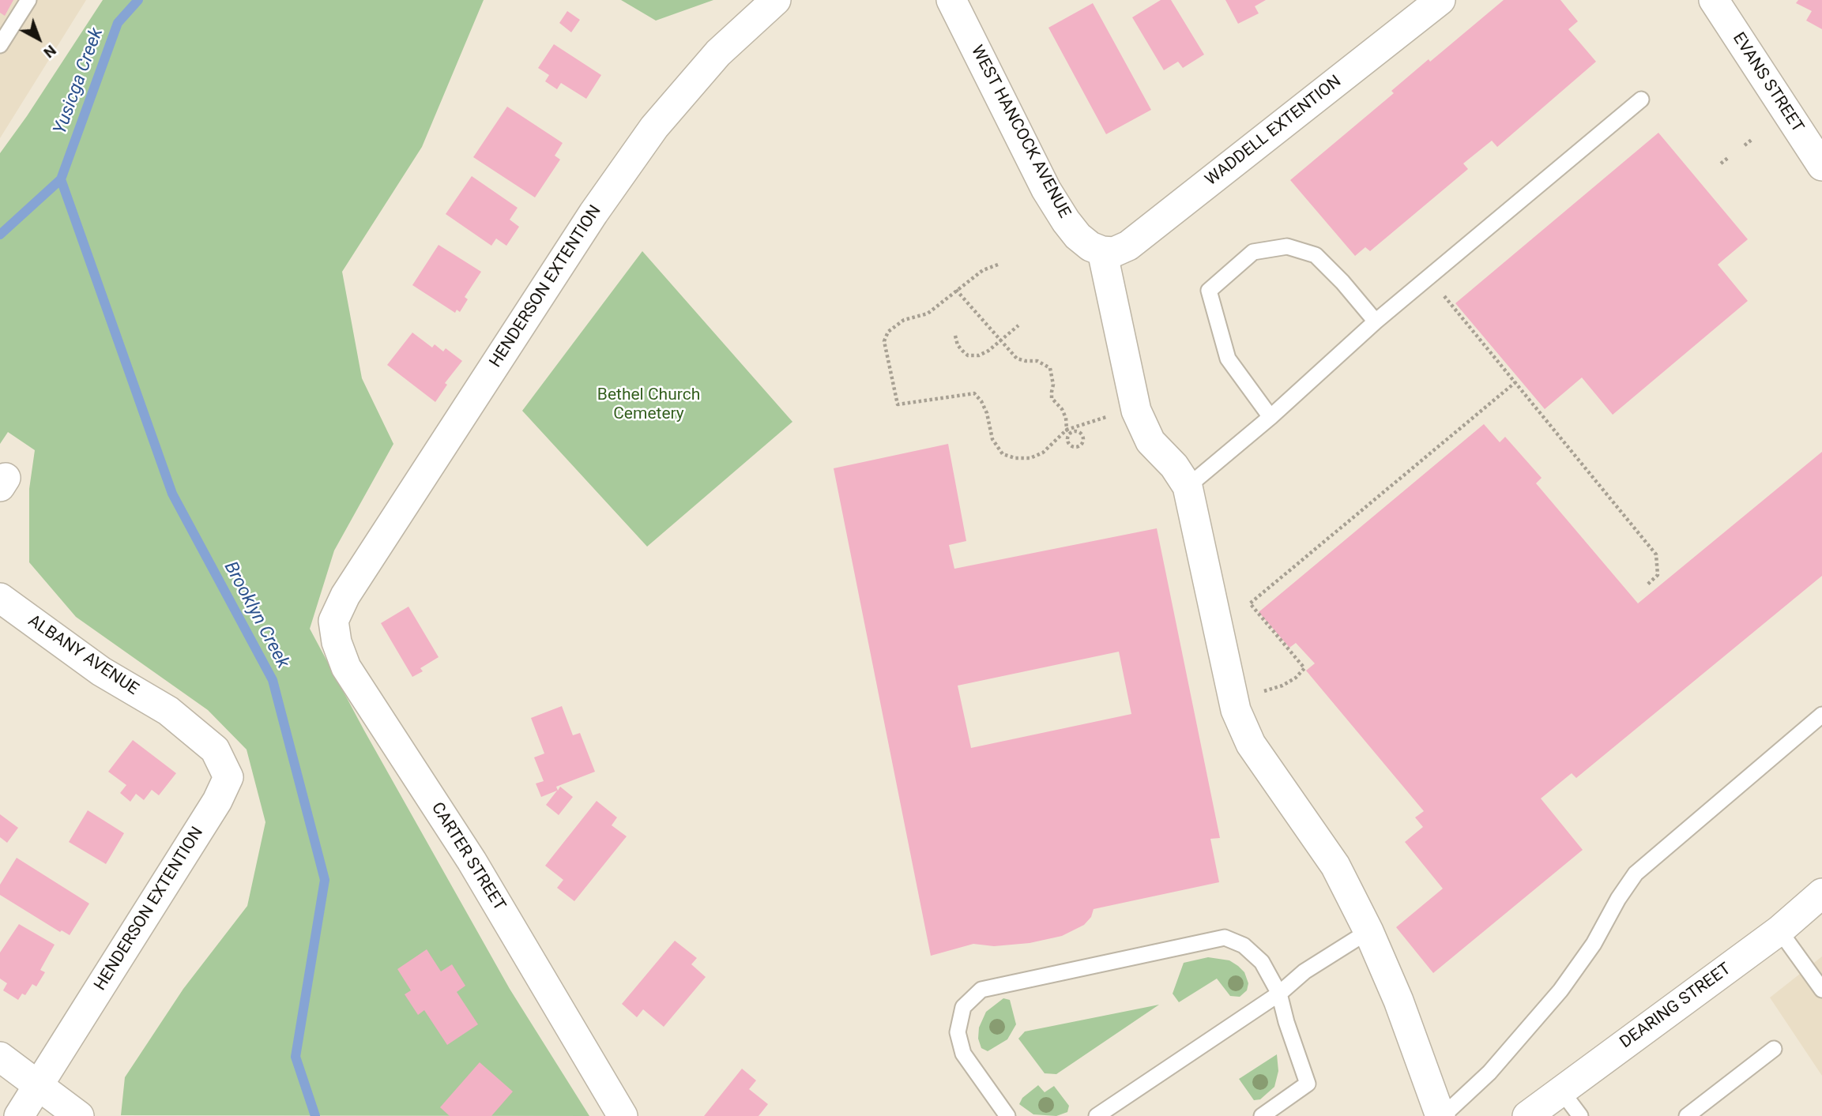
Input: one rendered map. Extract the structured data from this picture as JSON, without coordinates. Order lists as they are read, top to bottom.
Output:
{
  "streets": {
    "street": [
      "EVANS STREET",
      "WADDELL EXTENTION",
      "WEST HANCOCK AVENUE",
      "HENDERSON EXTENTION",
      "ALBANY AVENUE",
      "CARTER STREET",
      "DEARING STREET"
    ]
  },
  "crossings": [
    ["WADDELL EXTENTION", "WEST HANCOCK AVENUE"],
    ["HENDERSON EXTENTION", "ALBANY AVENUE"],
    ["HENDERSON EXTENTION", "CARTER STREET"]
  ],
  "water": ["Yusicga Creek", "Brooklyn Creek"],
  "parks": ["Bethel Church Cemetery"],
  "north": "bottom right"
}
